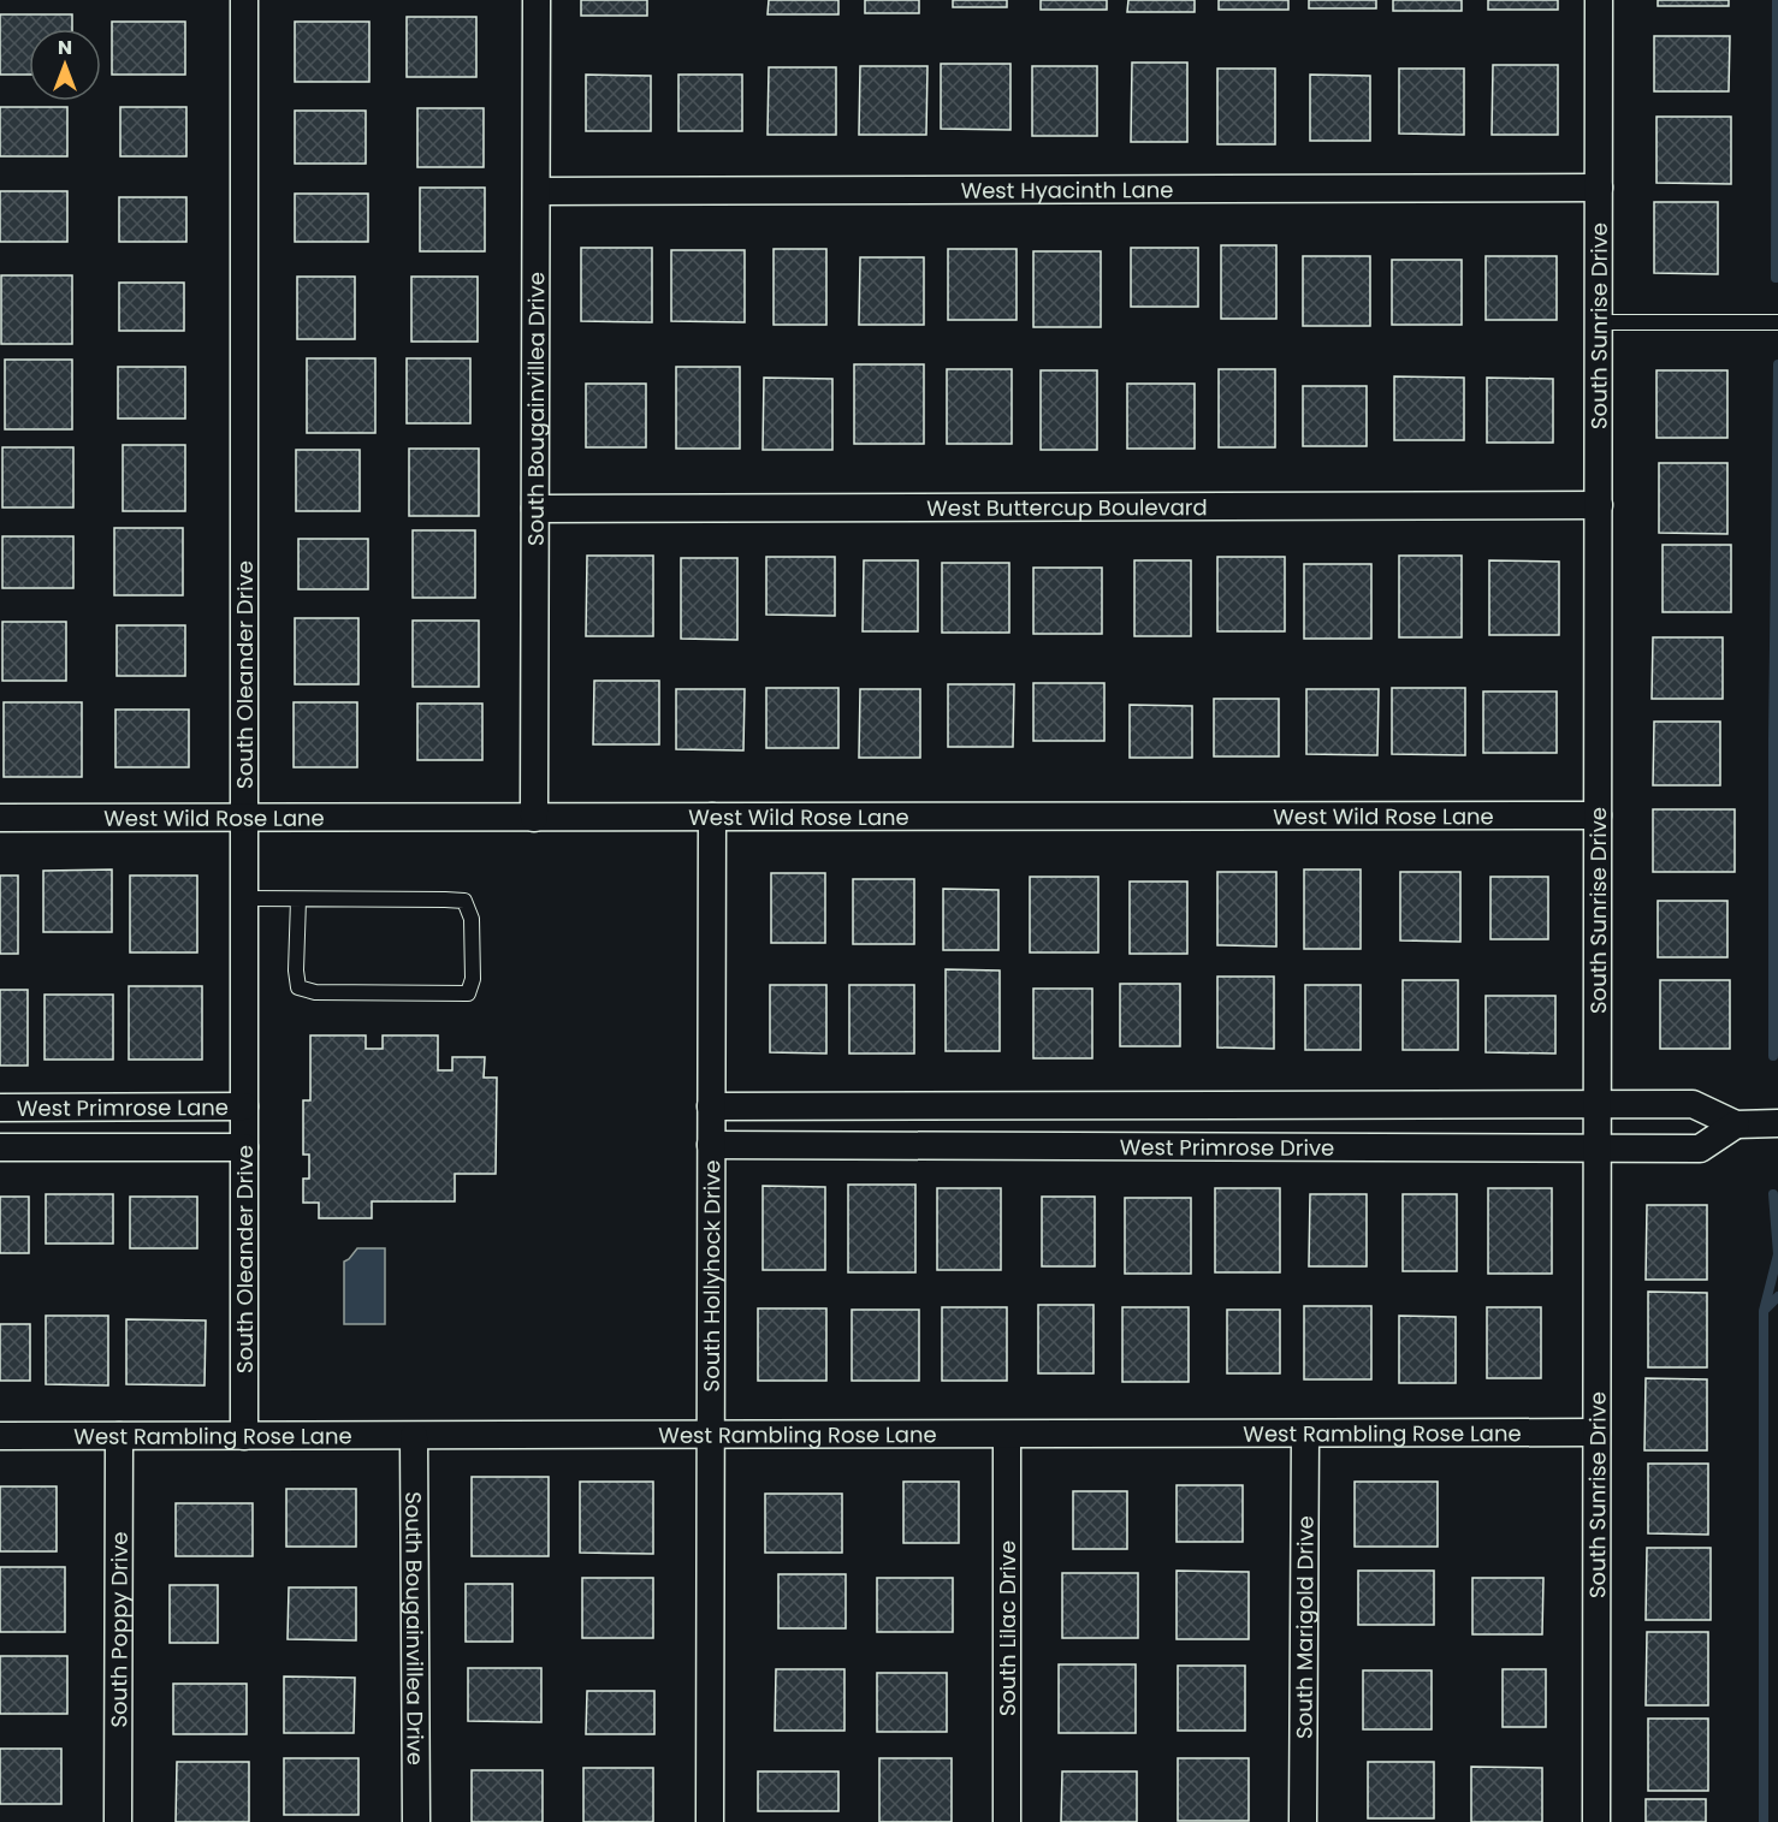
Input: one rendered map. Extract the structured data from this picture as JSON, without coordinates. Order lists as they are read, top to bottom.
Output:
{
  "streets": {
    "street": [
      "West Hyacinth Lane",
      "South Sunrise Drive",
      "South Bougainvillea Drive",
      "West Buttercup Boulevard",
      "South Oleander Drive",
      "West Wild Rose Lane",
      "West Primrose Lane",
      "West Primrose Drive",
      "South Hollyhock Drive",
      "West Rambling Rose Lane",
      "South Marigold Drive",
      "South Poppy Drive",
      "South Lilac Drive"
    ]
  },
  "crossings": [
    ["West Hyacinth Lane", "South Sunrise Drive"],
    ["West Hyacinth Lane", "South Bougainvillea Drive"],
    ["South Sunrise Drive", "West Buttercup Boulevard"],
    ["South Sunrise Drive", "West Wild Rose Lane"],
    ["South Sunrise Drive", "West Primrose Drive"],
    ["South Sunrise Drive", "West Rambling Rose Lane"],
    ["South Bougainvillea Drive", "West Buttercup Boulevard"],
    ["South Bougainvillea Drive", "West Wild Rose Lane"],
    ["South Bougainvillea Drive", "West Rambling Rose Lane"],
    ["South Oleander Drive", "West Wild Rose Lane"],
    ["South Oleander Drive", "West Primrose Lane"],
    ["South Oleander Drive", "West Rambling Rose Lane"],
    ["West Wild Rose Lane", "South Hollyhock Drive"],
    ["West Primrose Drive", "South Hollyhock Drive"],
    ["South Hollyhock Drive", "West Rambling Rose Lane"],
    ["West Rambling Rose Lane", "South Marigold Drive"],
    ["West Rambling Rose Lane", "South Poppy Drive"],
    ["West Rambling Rose Lane", "South Lilac Drive"]
  ],
  "north": "top"
}
